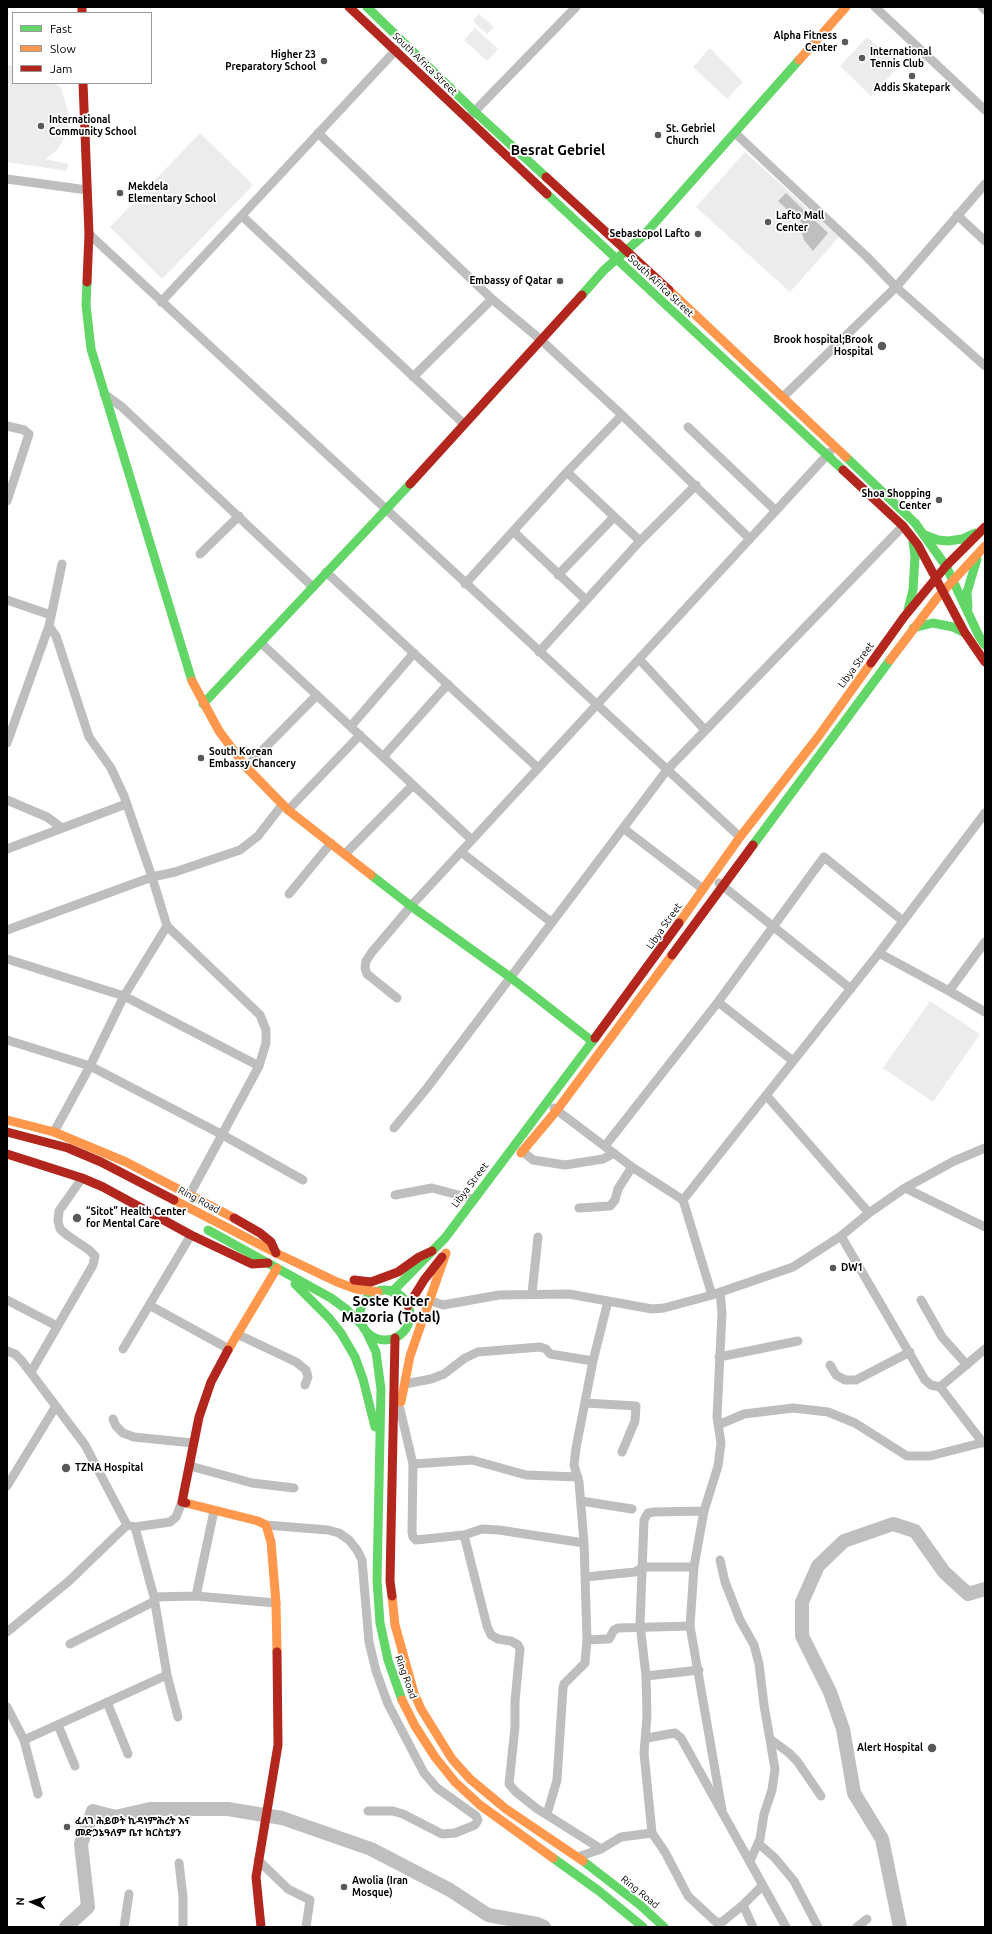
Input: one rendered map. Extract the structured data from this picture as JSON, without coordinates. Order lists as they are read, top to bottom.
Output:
{
  "streets": {
    "main road": ["South Africa Street", "Libya Street", "Ring Road"]
  },
  "crossings": [
    ["South Africa Street", "Libya Street"],
    ["Libya Street", "Ring Road"]
  ],
  "districts": ["Besrat Gebriel", "Soste Kuter Mazoria (Total)"],
  "places": [
    "Alpha Fitness Center",
    "International Tennis Club",
    "Higher 23 Preparatory School",
    "Addis Skatepark",
    "International Community School",
    "St. Gebriel Church",
    "Mekdela Elementary School",
    "Lafto Mall Center",
    "Sebastopol Lafto",
    "Embassy of Qatar",
    "Brook hospital;Brook Hospital",
    "Shoa Shopping Center",
    "South Korean Embassy Chancery",
    "“Sitot” Health Center for Mental Care",
    "DW1",
    "TZNA Hospital",
    "Alert Hospital",
    "ፈለገ ሕይወት ኪዳነምሕረት እና መድኃኔዓለም ቤተ ክርስቲያን",
    "Awolia (Iran Mosque)"
  ],
  "legend": ["Fast", "Slow", "Jam"],
  "north": "left"
}
